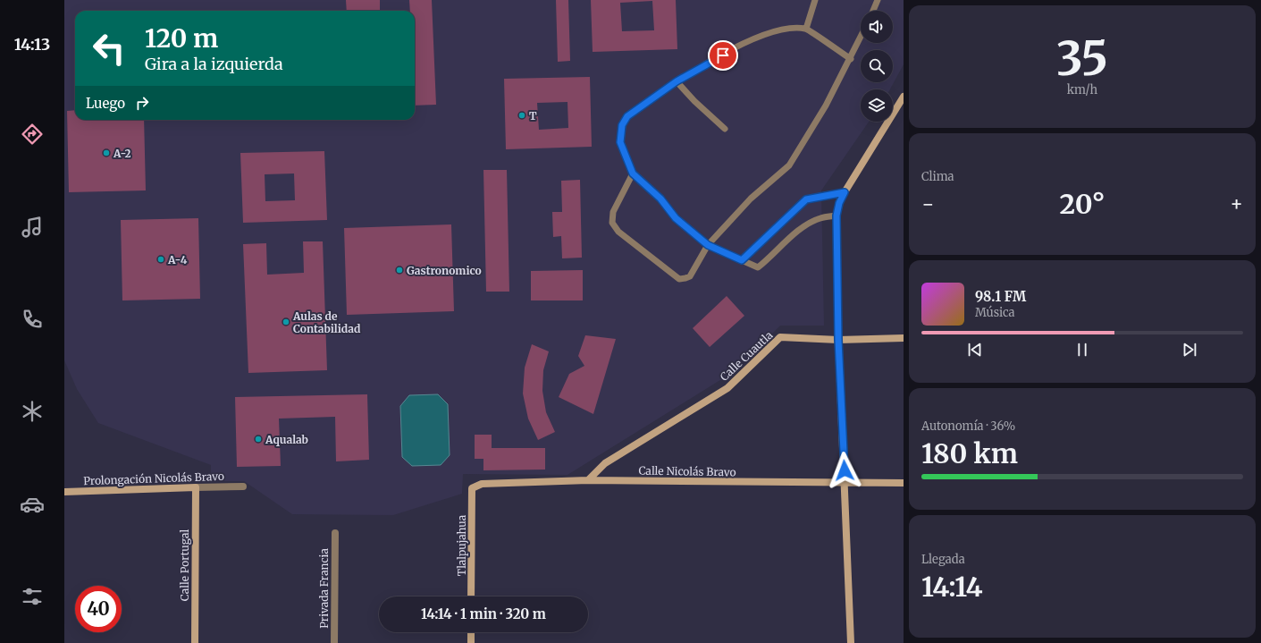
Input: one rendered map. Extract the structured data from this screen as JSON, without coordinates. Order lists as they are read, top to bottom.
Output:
{
  "streets": {
    "street": [
      "Calle Cuautla",
      "Calle Nicolás Bravo",
      "Prolongación Nicolás Bravo",
      "Tlalpujahua",
      "Calle Portugal",
      "Privada Francia"
    ]
  },
  "crossings": [
    ["Calle Cuautla", "Calle Nicolás Bravo"],
    ["Calle Nicolás Bravo", "Tlalpujahua"],
    ["Prolongación Nicolás Bravo", "Calle Portugal"]
  ],
  "places": [
    "T",
    "A-2",
    "A-4",
    "Gastronomico",
    "Aulas de Contabilidad",
    "Aqualab"
  ],
  "page": {
    "tabs": "14:13",
    "tile": [
      ["35", "km/h"],
      "Clima",
      ["Autonomía · 36%", "180 km"],
      ["Llegada", "14:14"]
    ],
    "turn": ["120 m", "Gira a la izquierda"],
    "then": "Luego",
    "heat": ["−", "20°", "+"],
    "song": ["98.1 FM", "Música"],
    "limit": "40",
    "trip": "14:14 · 1 min · 320 m"
  }
}
